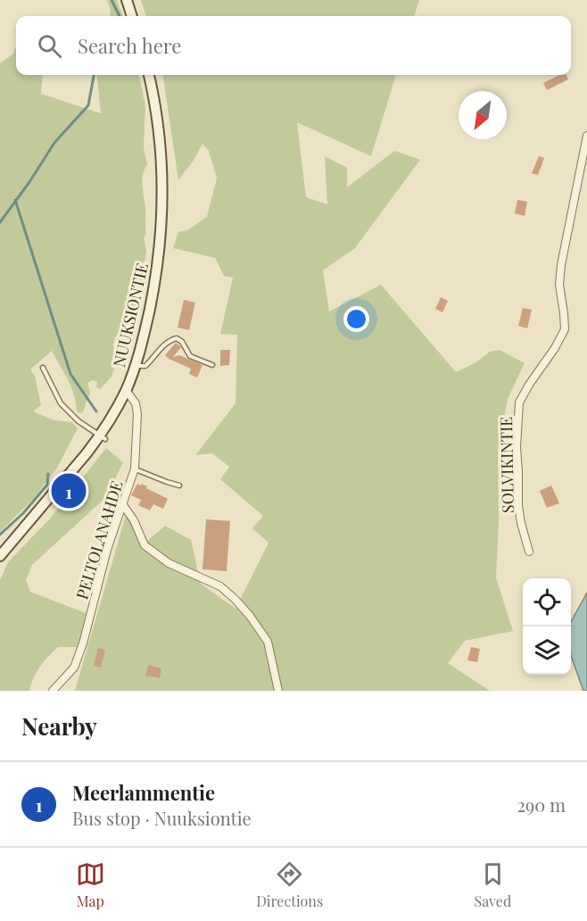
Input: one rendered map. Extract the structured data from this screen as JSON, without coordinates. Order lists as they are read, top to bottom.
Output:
{
  "streets": {
    "street": ["NUUKSIONTIE", "SOLVIKINTIE", "PELTOLANAHDE"]
  },
  "crossings": [
    ["NUUKSIONTIE", "PELTOLANAHDE"]
  ],
  "north": "bottom left",
  "page": {
    "search": "Search here",
    "pins": "1",
    "heading": "Nearby",
    "list": [
      {
        "mark": "1",
        "name": "Meerlammentie",
        "note": "Bus stop · Nuuksiontie",
        "value": "290 m"
      }
    ],
    "nav": ["Map", "Directions", "Saved"]
  }
}
